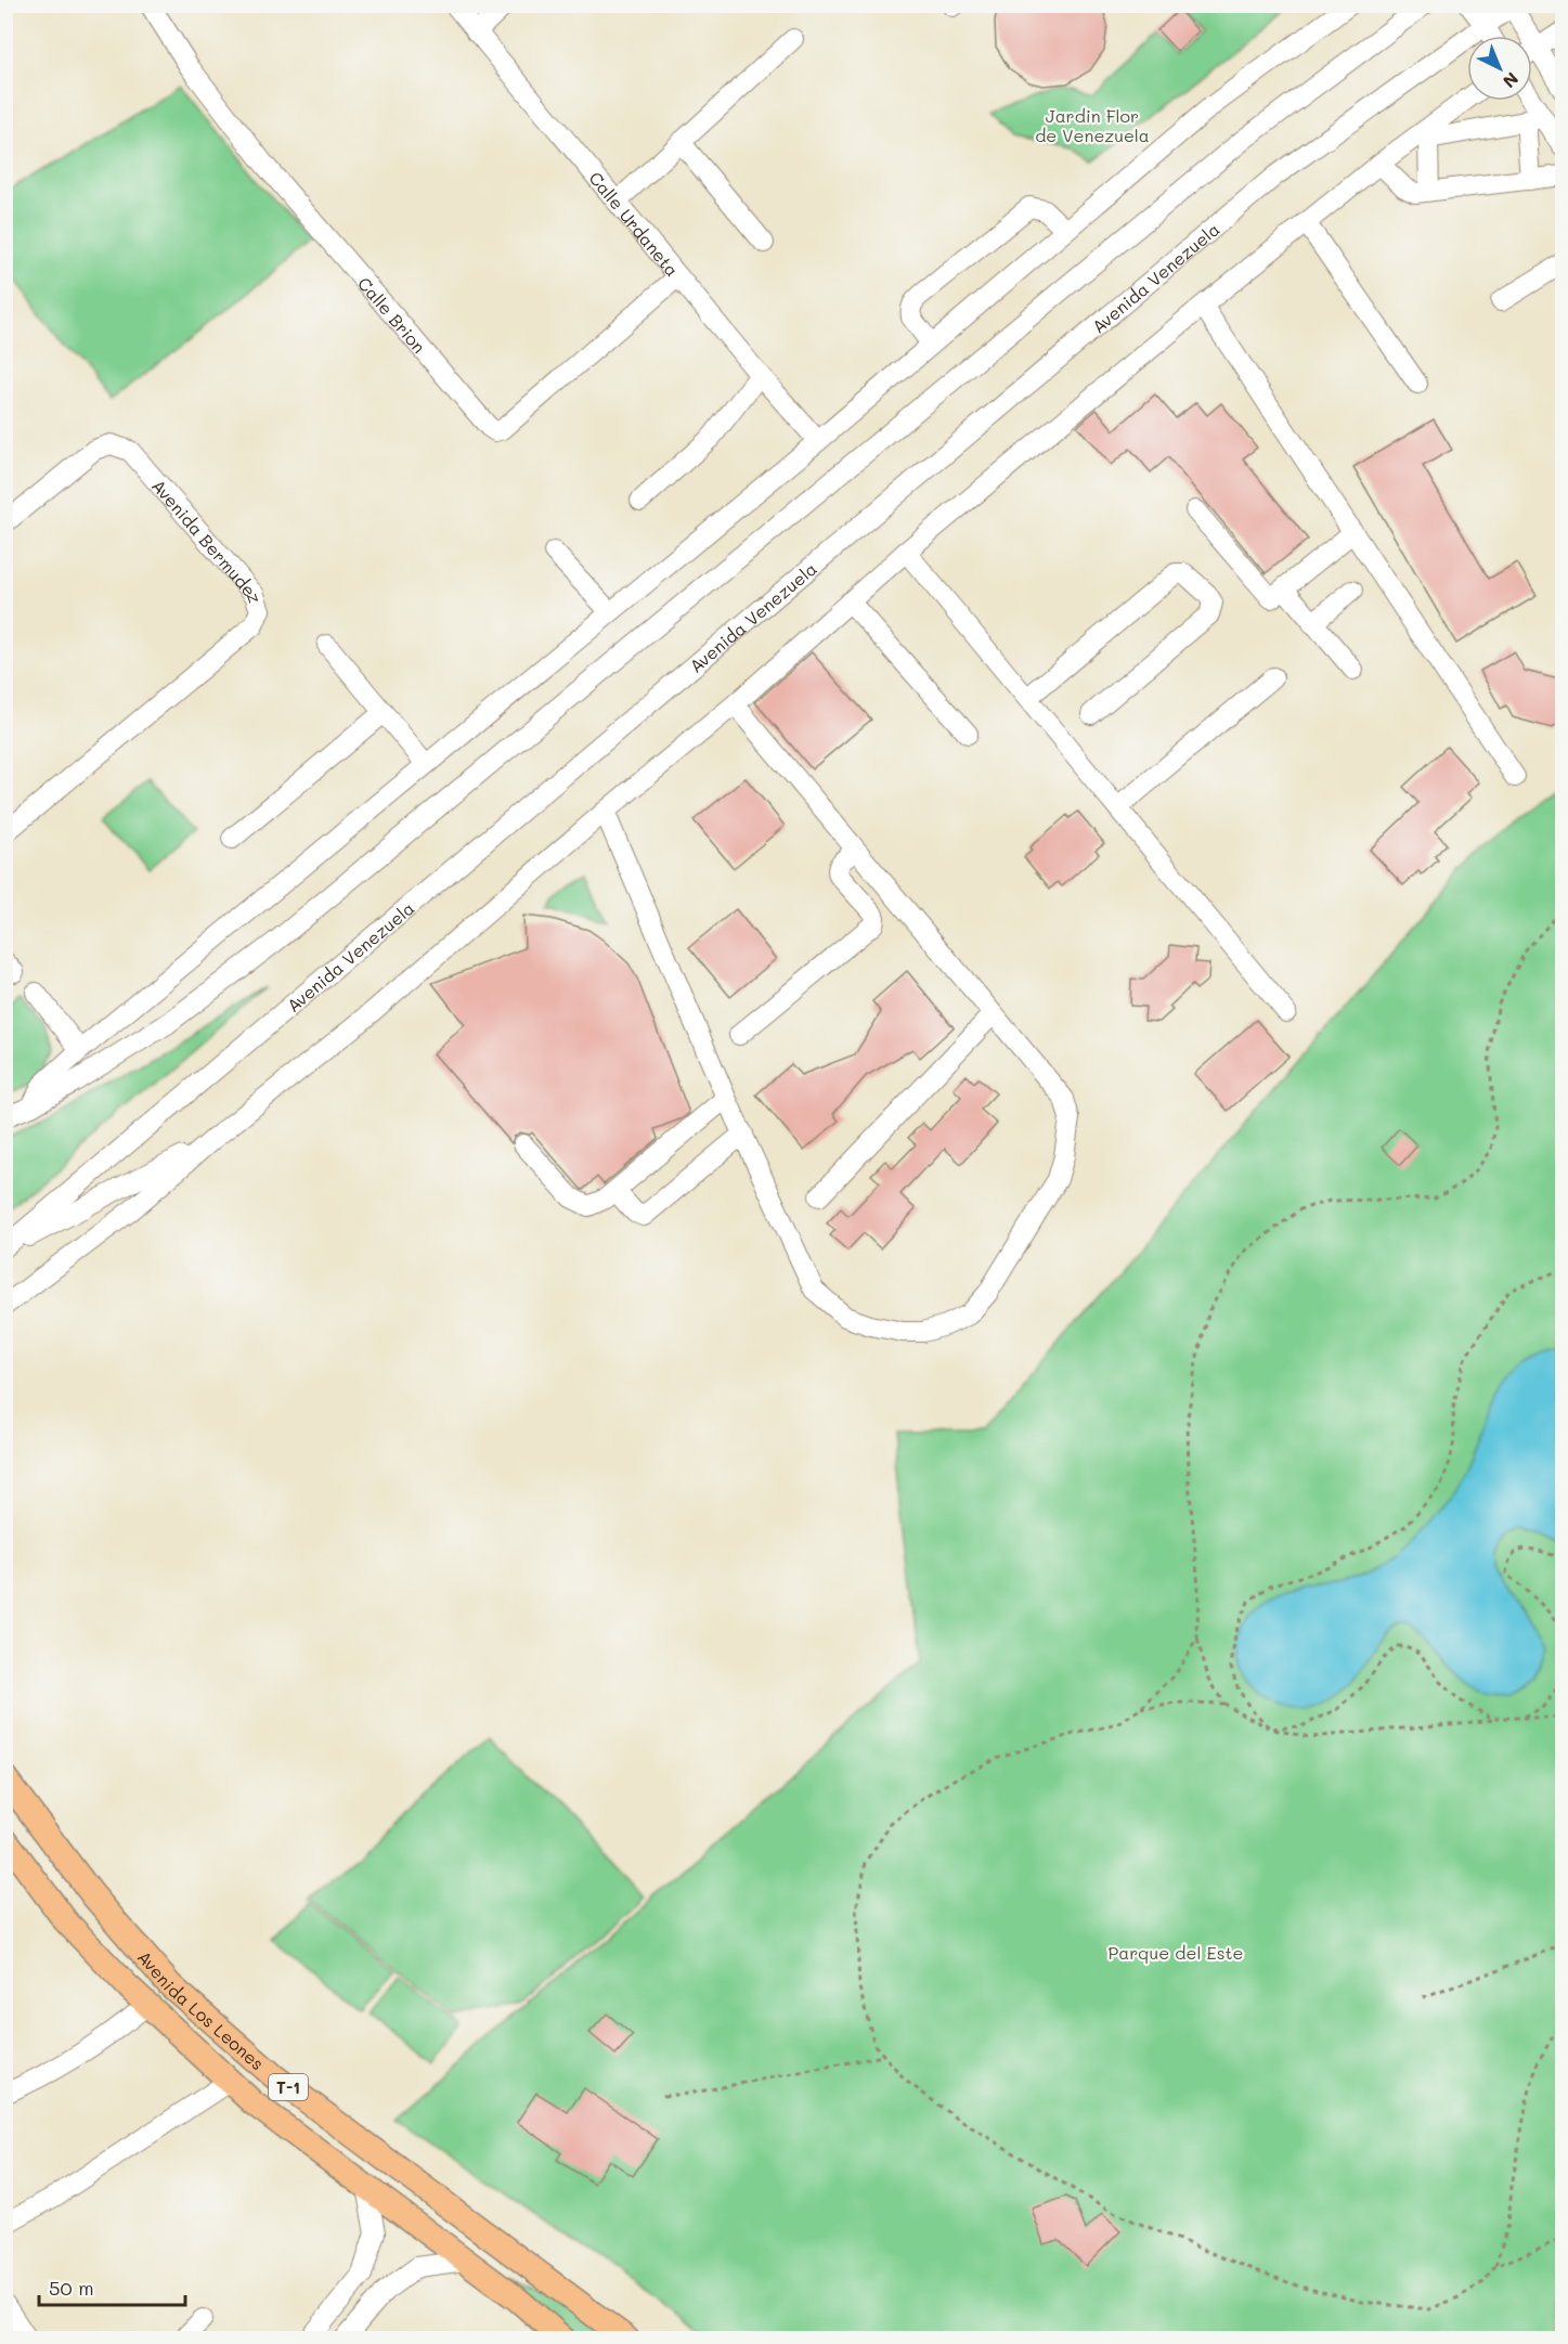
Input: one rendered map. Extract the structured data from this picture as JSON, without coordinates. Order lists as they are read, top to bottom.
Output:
{
  "streets": {
    "main road": ["Avenida Los Leones", "T-1"],
    "street": [
      "Calle Urdaneta",
      "Avenida Venezuela",
      "Calle Brion",
      "Avenida Bermudez"
    ]
  },
  "crossings": [
    ["Calle Urdaneta", "Calle Brion"]
  ],
  "parks": ["Jardin Flor de Venezuela", "Parque del Este"],
  "scale_bar": "50 m",
  "north": "bottom right"
}
